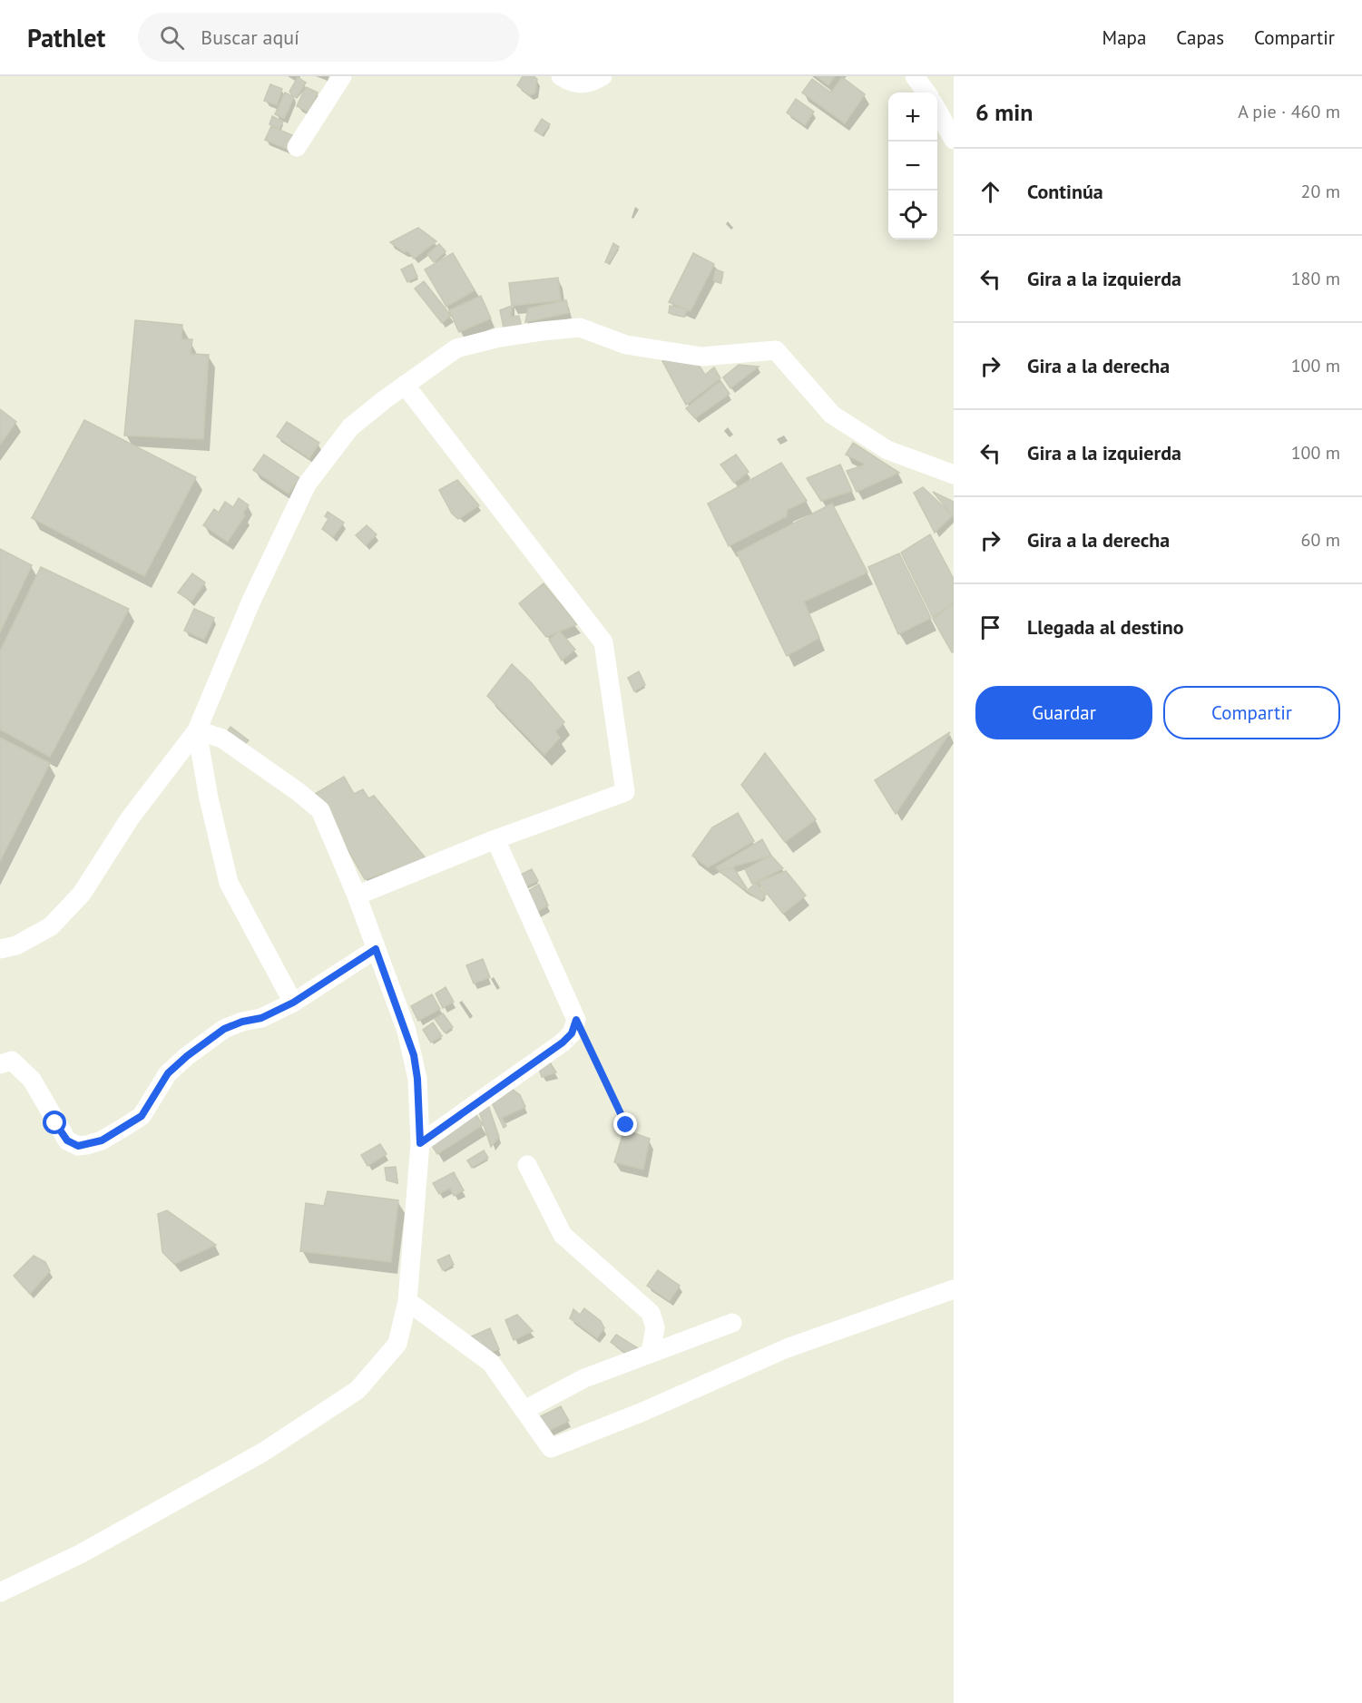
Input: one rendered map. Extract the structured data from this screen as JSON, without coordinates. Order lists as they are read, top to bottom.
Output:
{
  "page": {
    "header": "Pathlet",
    "search": "Buscar aquí",
    "nav": ["Mapa", "Capas", "Compartir"],
    "heading": ["6 min", "A pie · 460 m"],
    "map_buttons": ["+", "−"],
    "list": [
      ["Continúa", "20 m"],
      ["Gira a la izquierda", "180 m"],
      ["Gira a la derecha", "100 m"],
      ["Gira a la izquierda", "100 m"],
      ["Gira a la derecha", "60 m"],
      "Llegada al destino"
    ],
    "buttons": ["Guardar", "Compartir"]
  }
}
